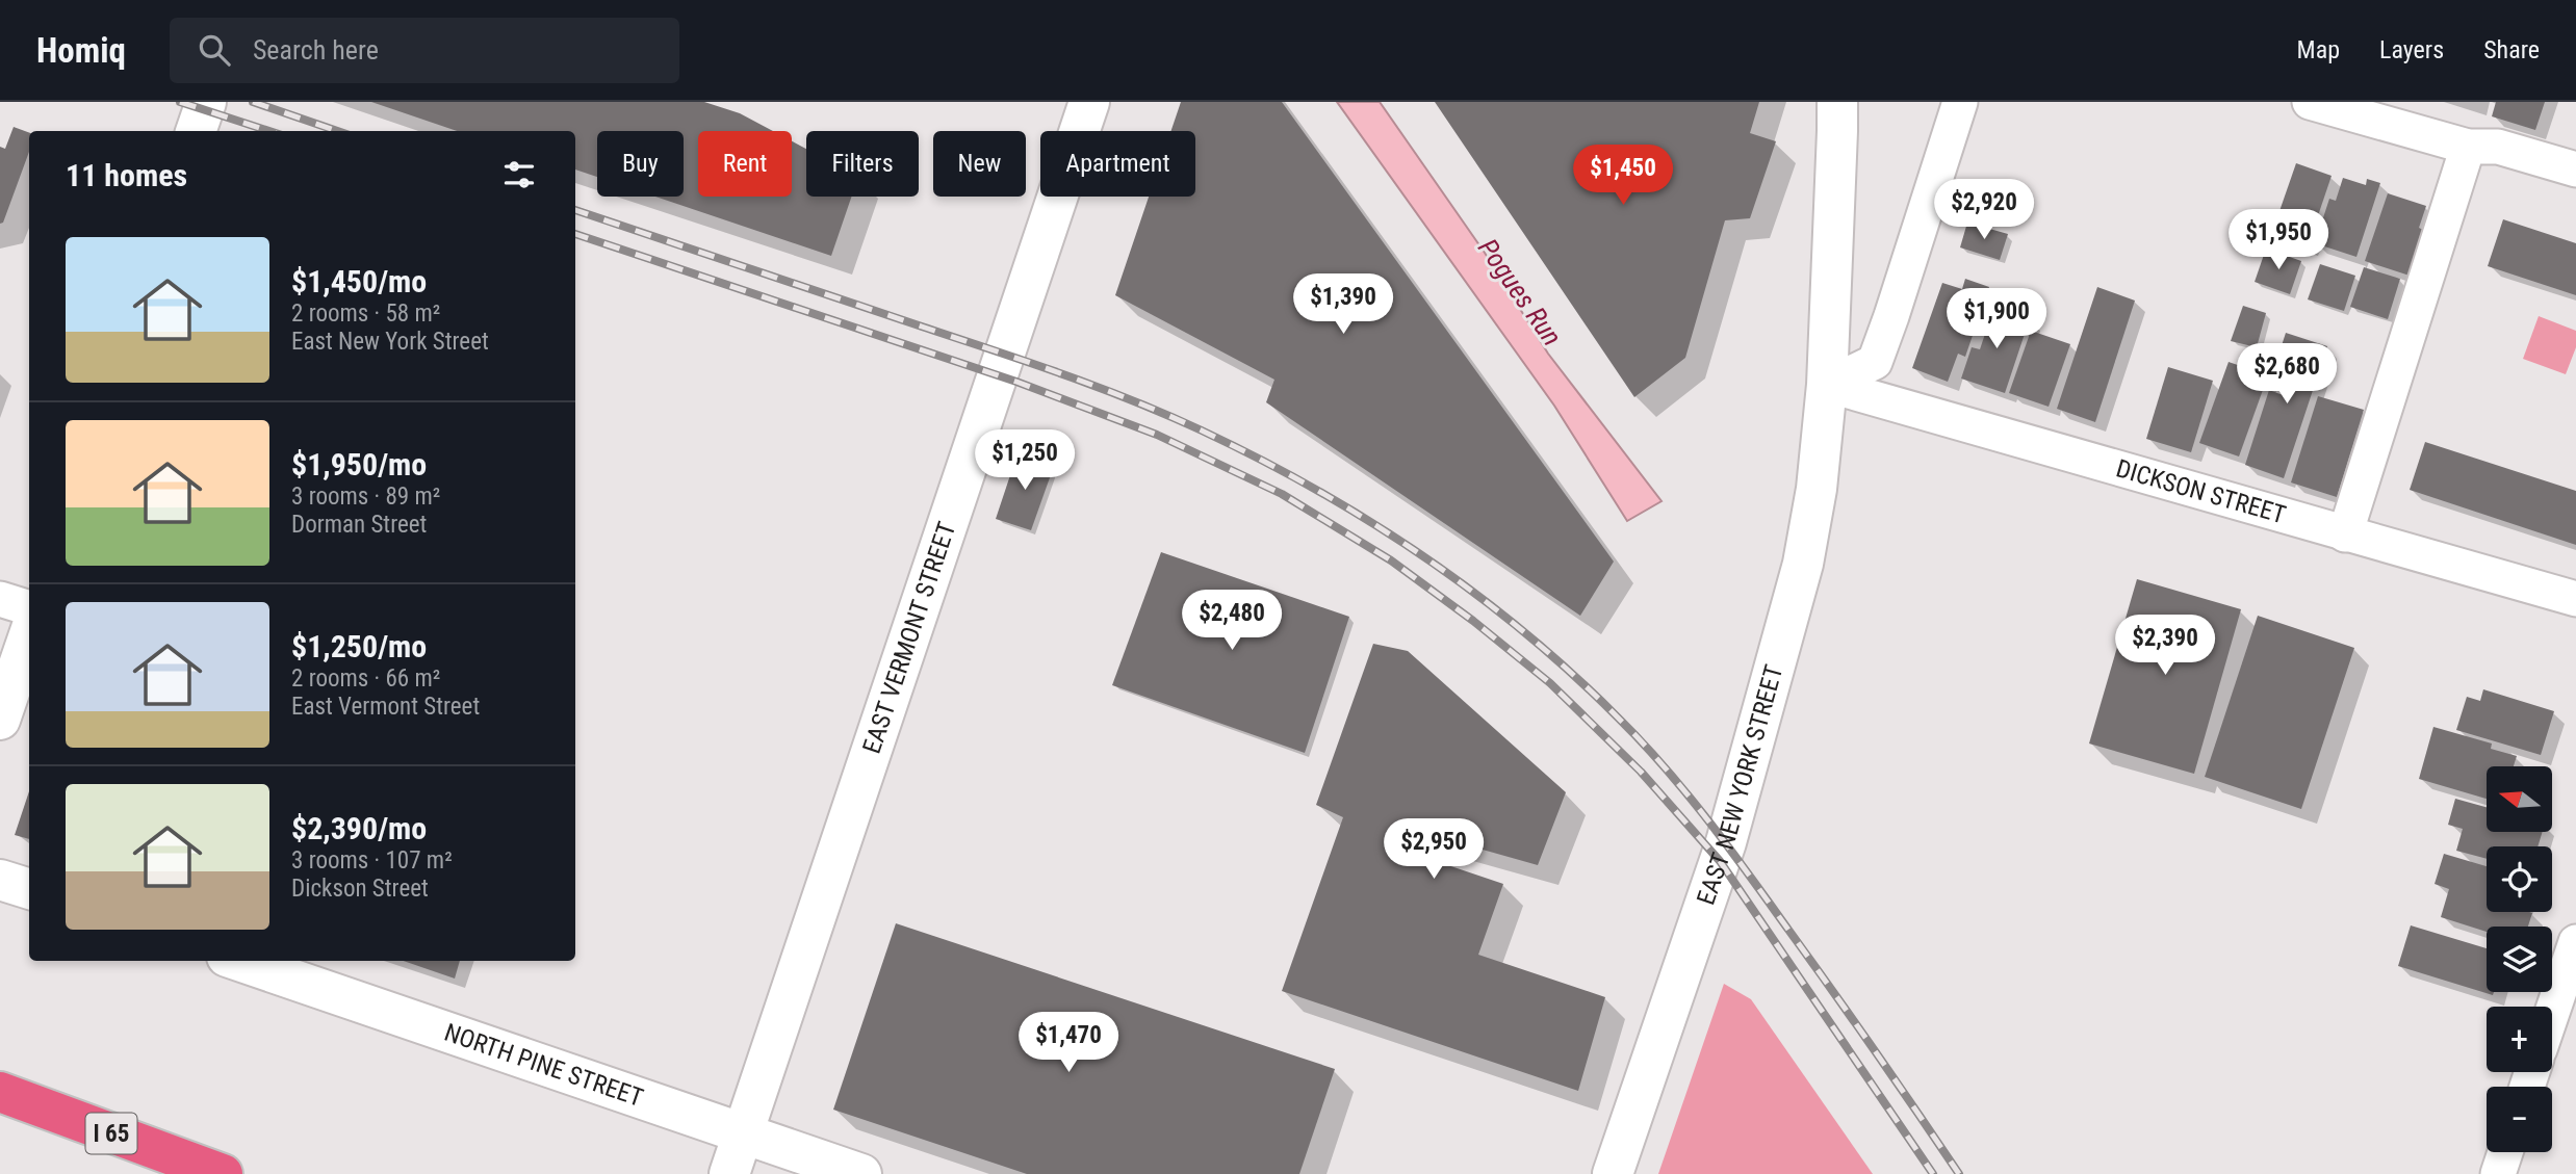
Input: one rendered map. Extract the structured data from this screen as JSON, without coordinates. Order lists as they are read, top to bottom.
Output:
{
  "streets": {
    "highway": ["I 65"],
    "main road": ["EAST VERMONT STREET", "EAST NEW YORK STREET", "NORTH PINE STREET"],
    "street": ["DICKSON STREET"]
  },
  "crossings": [
    ["DICKSON STREET", "EAST NEW YORK STREET"],
    ["EAST VERMONT STREET", "NORTH PINE STREET"]
  ],
  "water": ["Pogues Run"],
  "north": "left",
  "page": {
    "header": "Homiq",
    "search": "Search here",
    "nav": ["Map", "Layers", "Share"],
    "chip": [
      "Buy",
      "Rent",
      "Filters",
      "New",
      "Apartment"
    ],
    "heading": "11 homes",
    "price": [
      "$1,450",
      "$2,920",
      "$1,950",
      "$1,390",
      "$1,900",
      "$2,680",
      "$1,250",
      "$2,480",
      "$2,390",
      "$2,950",
      "$1,470"
    ],
    "list": [
      {
        "name": "$1,450/mo",
        "note": "2 rooms · 58 m² · East New York Street"
      },
      {
        "name": "$1,950/mo",
        "note": "3 rooms · 89 m² · Dorman Street"
      },
      {
        "name": "$1,250/mo",
        "note": "2 rooms · 66 m² · East Vermont Street"
      },
      {
        "name": "$2,390/mo",
        "note": "3 rooms · 107 m² · Dickson Street"
      }
    ],
    "map_buttons": ["+", "−"]
  }
}
